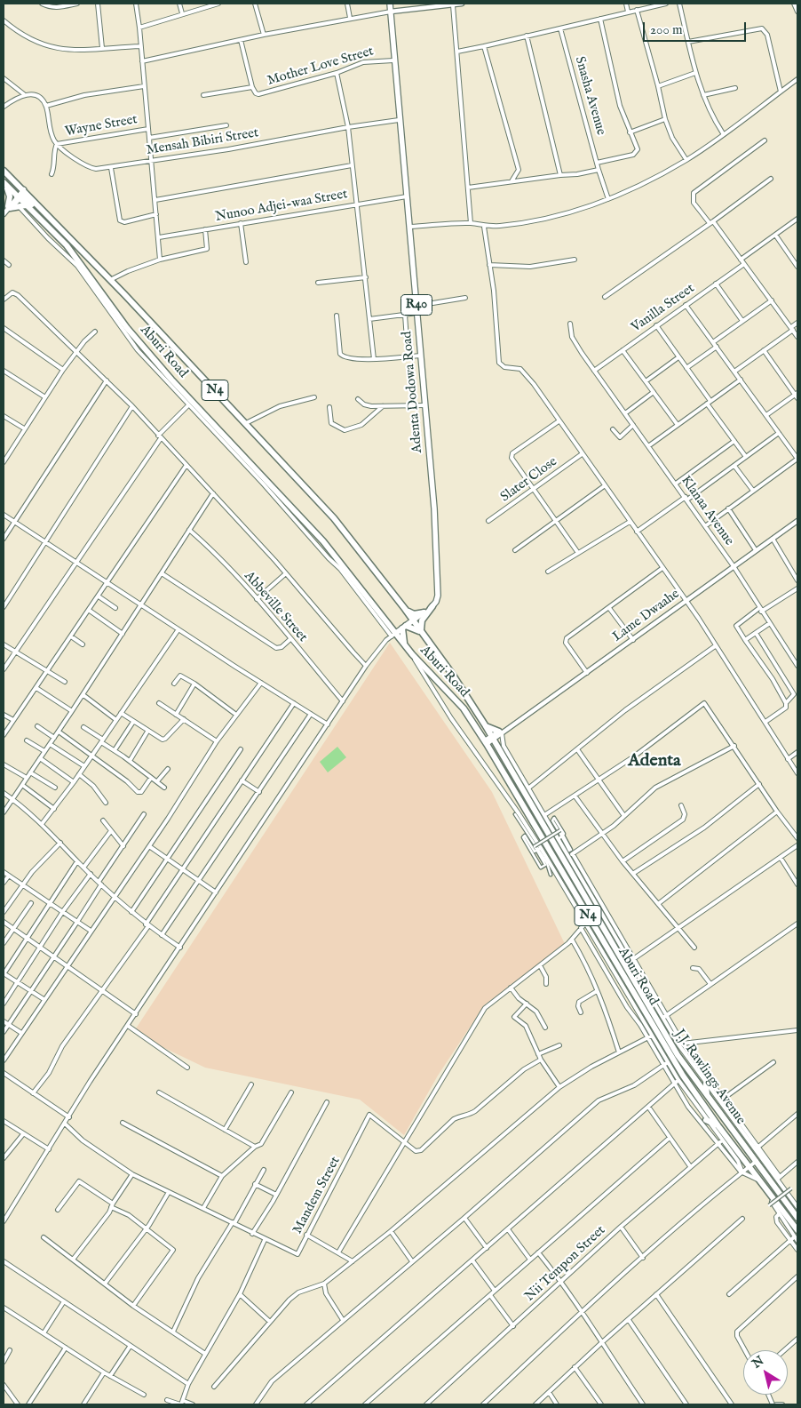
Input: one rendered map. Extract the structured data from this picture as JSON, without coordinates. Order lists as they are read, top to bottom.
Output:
{
  "streets": {
    "highway": ["Aburi Road", "N4", "J.J. Rawlings Avenue"],
    "main road": ["R40", "Adenta Dodowa Road"],
    "street": [
      "Mother Love Street",
      "Snasha Avenue",
      "Wayne Street",
      "Mensah Bibiri Street",
      "Nunoo Adjei-waa Street",
      "Vanilla Street",
      "Slater Close",
      "Klanaa Avenue",
      "Abbeville Street",
      "Lame Dwaahe",
      "Mandem Street",
      "Nii Tempon Street"
    ]
  },
  "crossings": [
    ["Mother Love Street", "Adenta Dodowa Road"],
    ["Wayne Street", "Mensah Bibiri Street"],
    ["Mensah Bibiri Street", "Adenta Dodowa Road"],
    ["Nunoo Adjei-waa Street", "Adenta Dodowa Road"],
    ["Vanilla Street", "Klanaa Avenue"],
    ["Aburi Road", "N4"],
    ["Aburi Road", "Lame Dwaahe"],
    ["Aburi Road", "J.J. Rawlings Avenue"],
    ["N4", "Lame Dwaahe"],
    ["N4", "J.J. Rawlings Avenue"],
    ["Klanaa Avenue", "Lame Dwaahe"],
    ["Lame Dwaahe", "J.J. Rawlings Avenue"]
  ],
  "districts": ["Adenta"],
  "scale_bar": "200 m",
  "north": "top left"
}
